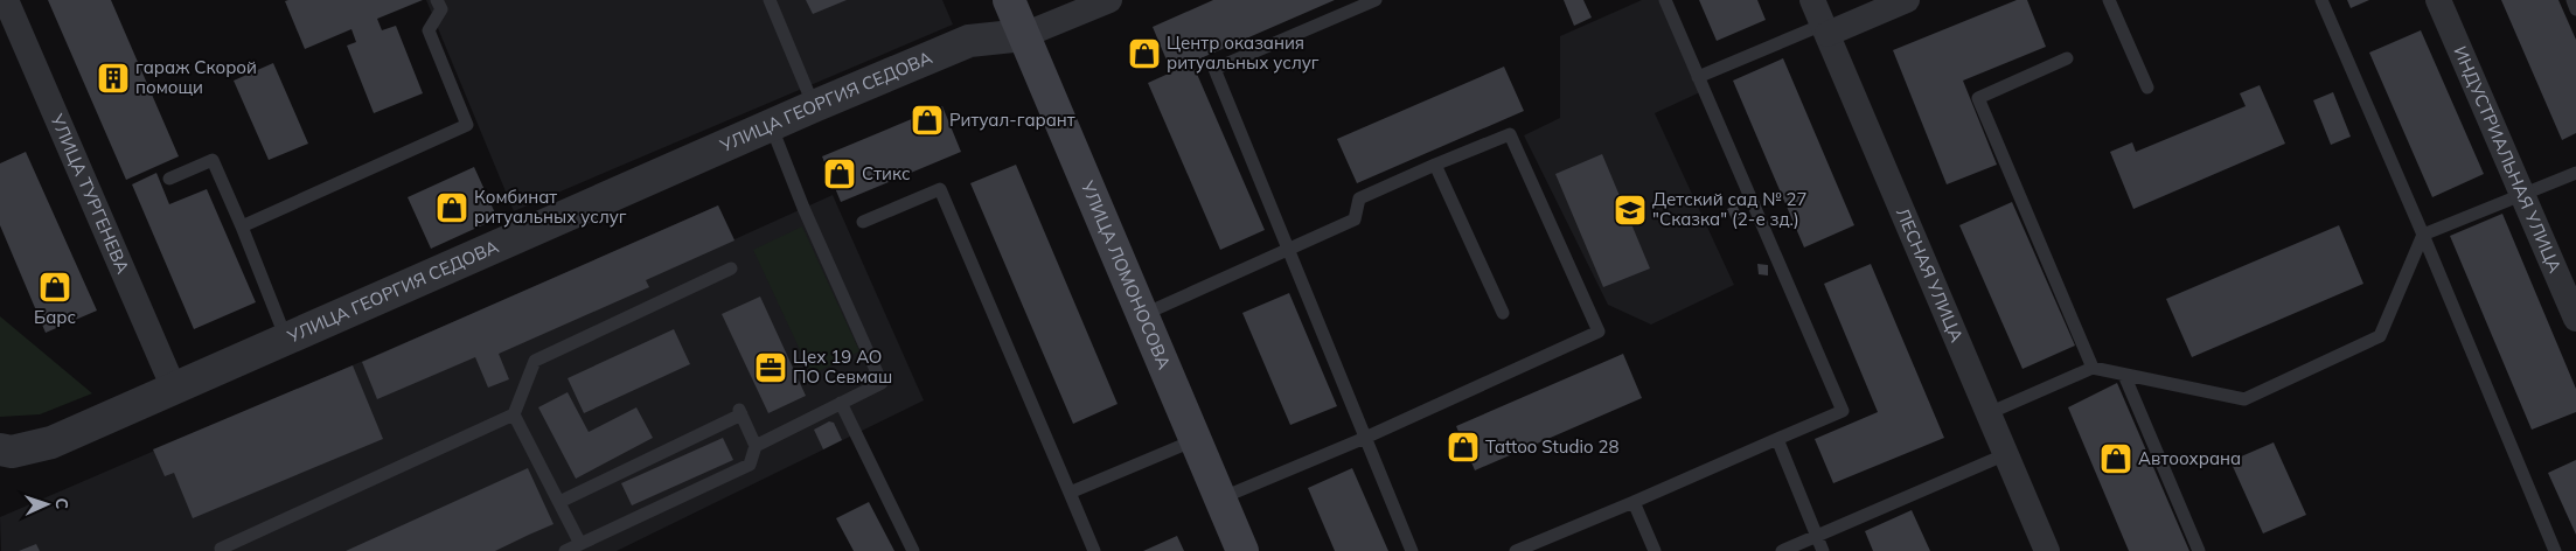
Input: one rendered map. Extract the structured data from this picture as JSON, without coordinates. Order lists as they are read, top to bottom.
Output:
{
  "streets": {
    "main road": ["УЛИЦА ЛОМОНОСОВА"],
    "street": [
      "УЛИЦА ГЕОРГИЯ СЕДОВА",
      "ИНДУСТРИАЛЬНАЯ УЛИЦА",
      "УЛИЦА ТУРГЕНЕВА",
      "ЛЕСНАЯ УЛИЦА"
    ]
  },
  "crossings": [
    ["УЛИЦА ГЕОРГИЯ СЕДОВА", "УЛИЦА ТУРГЕНЕВА"],
    ["УЛИЦА ГЕОРГИЯ СЕДОВА", "УЛИЦА ЛОМОНОСОВА"]
  ],
  "places": {
    "shop": [
      "Центр оказания ритуальных услуг",
      "Ритуал-гарант",
      "Стикс",
      "Комбинат ритуальных услуг",
      "Барс",
      "Tattoo Studio 28",
      "Автоохрана"
    ],
    "building": ["гараж Скорой помощи"],
    "school or university": ["Детский сад № 27 \"Сказка\" (2-е зд.)"],
    "office": ["Цех 19 АО ПО Севмаш"]
  },
  "north": "right"
}
